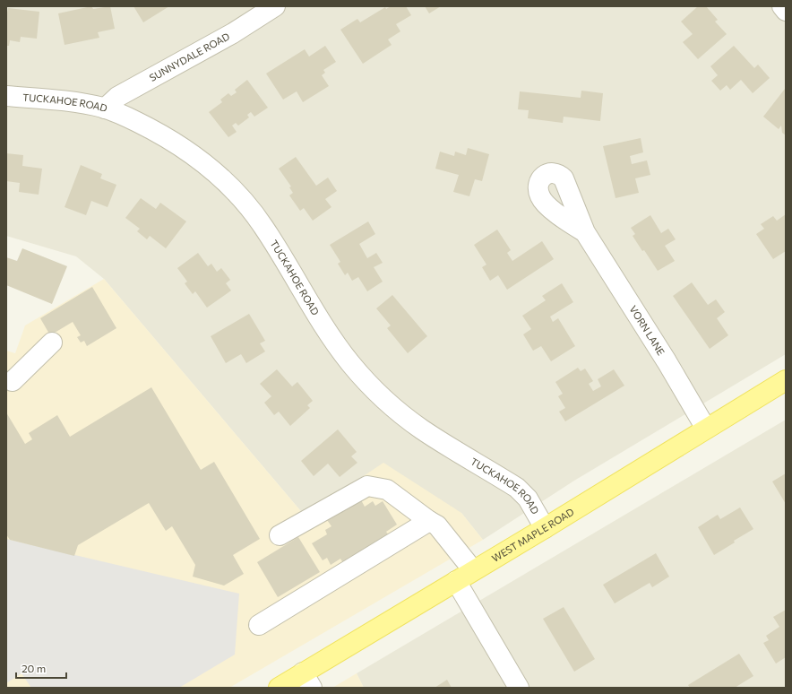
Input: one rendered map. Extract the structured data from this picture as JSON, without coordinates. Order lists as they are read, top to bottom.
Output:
{
  "streets": {
    "main road": ["WEST MAPLE ROAD"],
    "street": ["SUNNYDALE ROAD", "TUCKAHOE ROAD", "VORN LANE"]
  },
  "crossings": [
    ["SUNNYDALE ROAD", "TUCKAHOE ROAD"],
    ["TUCKAHOE ROAD", "WEST MAPLE ROAD"],
    ["VORN LANE", "WEST MAPLE ROAD"]
  ],
  "scale_bar": "20 m"
}
